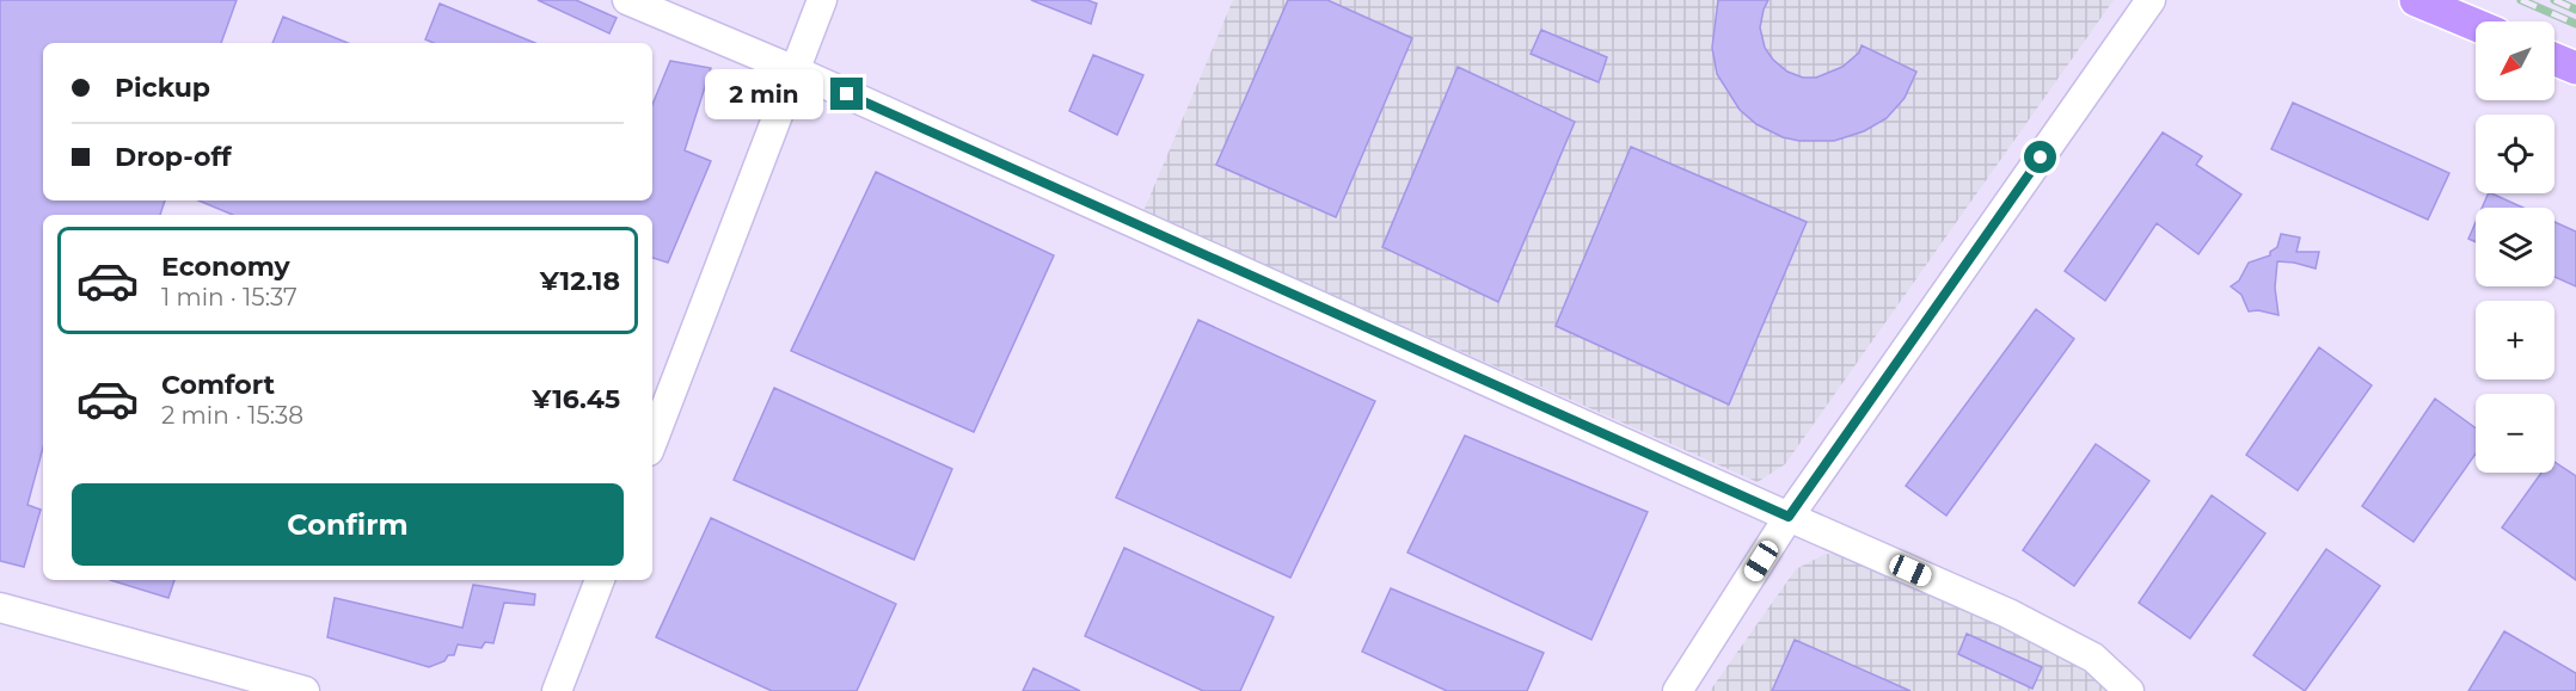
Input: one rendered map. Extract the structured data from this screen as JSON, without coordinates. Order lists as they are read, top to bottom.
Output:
{
  "north": "bottom left",
  "page": {
    "map_buttons": ["+", "−"],
    "banner": ["Pickup", "Drop-off"],
    "bubble": "2 min",
    "list": [
      {
        "name": "Economy",
        "note": "1 min · 15:37",
        "value": "¥12.18"
      },
      {
        "name": "Comfort",
        "note": "2 min · 15:38",
        "value": "¥16.45"
      }
    ],
    "buttons": "Confirm"
  }
}
